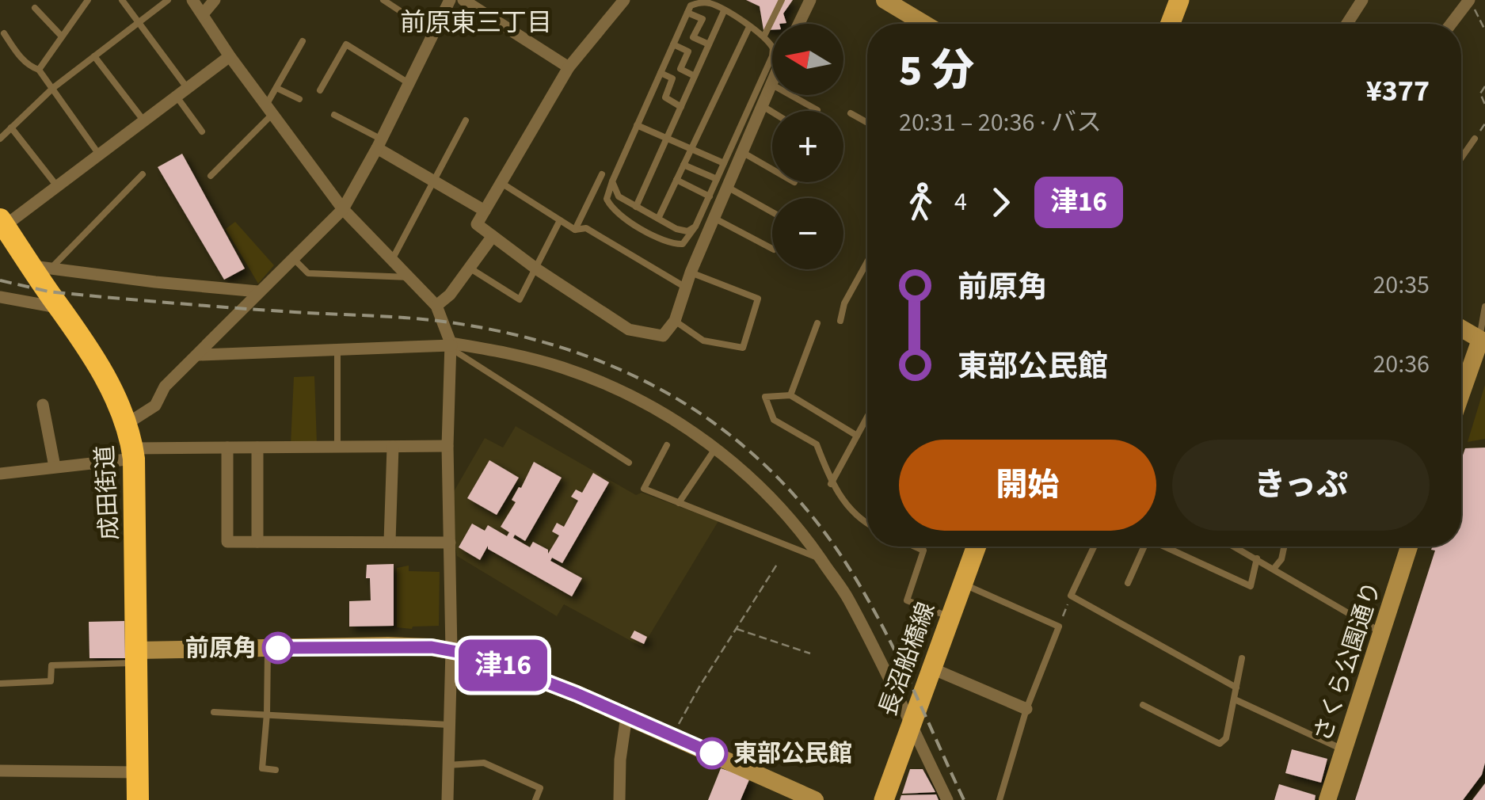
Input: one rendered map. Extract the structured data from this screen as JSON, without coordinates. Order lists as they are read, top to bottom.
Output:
{
  "streets": {
    "highway": ["成田街道"],
    "main road": ["長沼船橋線", "さくら公園通り"]
  },
  "districts": ["前原東三丁目"],
  "places": ["前原角", "東部公民館"],
  "lines": ["bus line 津16"],
  "north": "left",
  "page": {
    "on_map": "津16",
    "map_buttons": ["+", "−"],
    "heading": ["5 分", "20:31 – 20:36 · バス", "¥377"],
    "legs": ["4", "津16"],
    "list": [
      {
        "name": "前原角",
        "value": "20:35"
      },
      {
        "name": "東部公民館",
        "value": "20:36"
      }
    ],
    "buttons": ["開始", "きっぷ"]
  }
}
